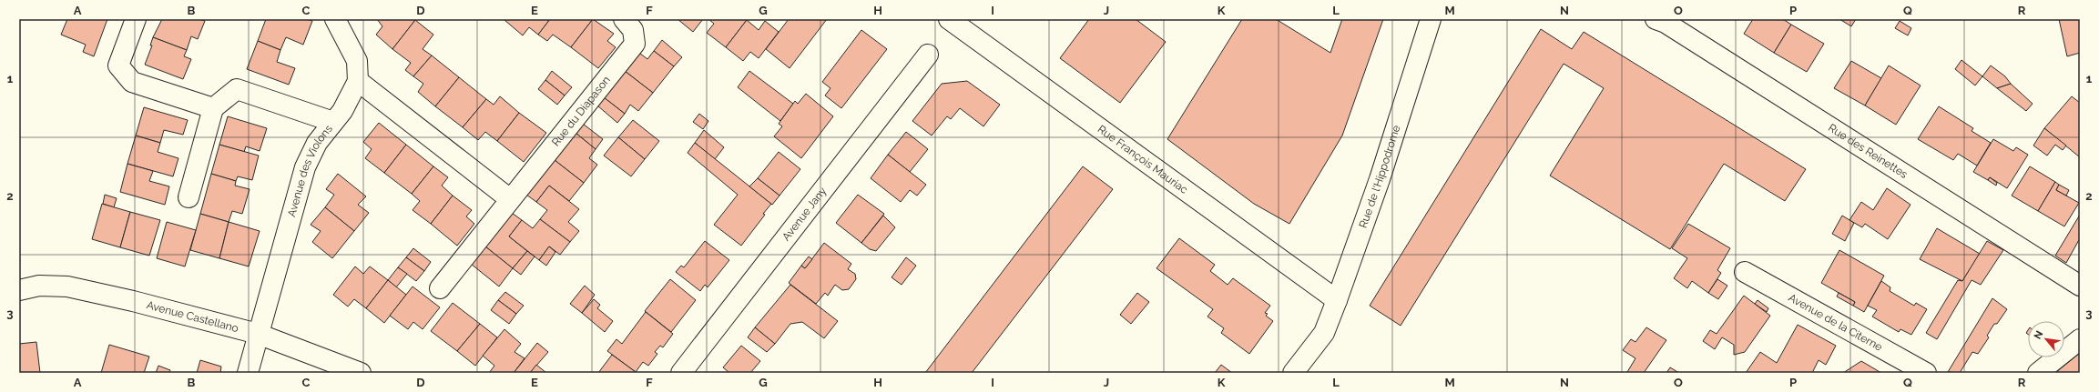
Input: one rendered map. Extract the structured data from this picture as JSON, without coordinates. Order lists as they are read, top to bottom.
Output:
{
  "streets": {
    "street": [
      "Rue du Diapason",
      "Rue des Reinettes",
      "Rue François Mauriac",
      "Avenue des Violons",
      "Rue de l'Hippodrome",
      "Avenue Jany",
      "Avenue Castellano",
      "Avenue de la Citerne"
    ]
  },
  "crossings": [
    ["Rue François Mauriac", "Rue de l'Hippodrome"],
    ["Avenue des Violons", "Avenue Castellano"]
  ],
  "north": "top left",
  "grid": {
    "columns": [
      "A",
      "B",
      "C",
      "D",
      "E",
      "F",
      "G",
      "H",
      "I",
      "J",
      "K",
      "L",
      "M",
      "N",
      "O",
      "P",
      "Q",
      "R"
    ],
    "rows": ["1", "2", "3"]
  }
}
